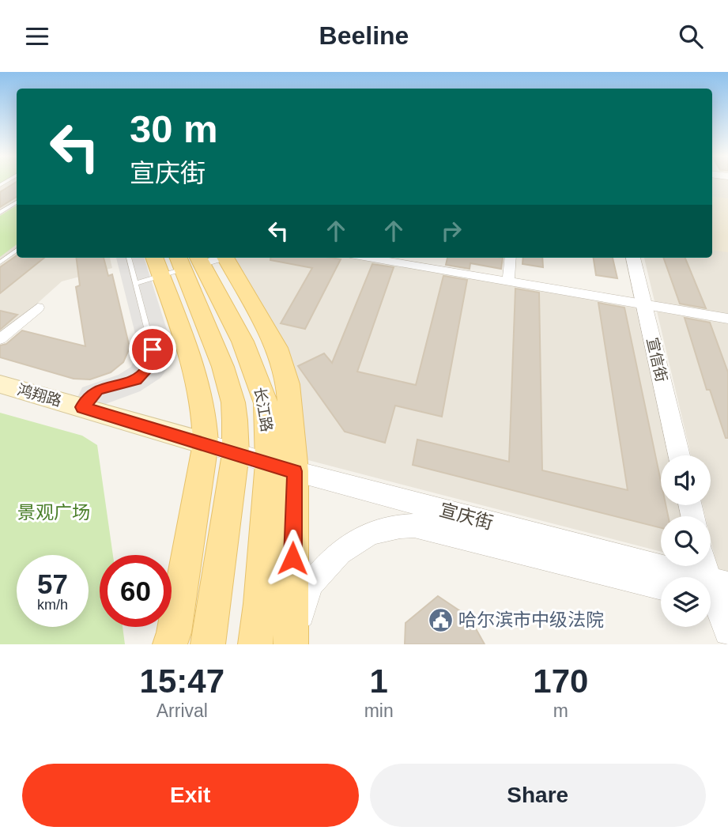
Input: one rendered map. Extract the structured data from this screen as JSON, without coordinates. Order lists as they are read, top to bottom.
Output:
{
  "streets": {
    "main road": ["鸿翔路", "长江路"],
    "street": ["宣信街", "宣庆街"]
  },
  "crossings": [
    ["鸿翔路", "宣庆街"],
    ["长江路", "宣庆街"]
  ],
  "parks": ["景观广场"],
  "places": {
    "public building": ["哈尔滨市中级法院"]
  },
  "page": {
    "header": "Beeline",
    "turn": ["30 m", "宣庆街"],
    "speed": "57 km/h",
    "limit": "60",
    "eta": [
      "15:47",
      "Arrival",
      "1",
      "min",
      "170",
      "m"
    ],
    "buttons": ["Exit", "Share"]
  }
}
